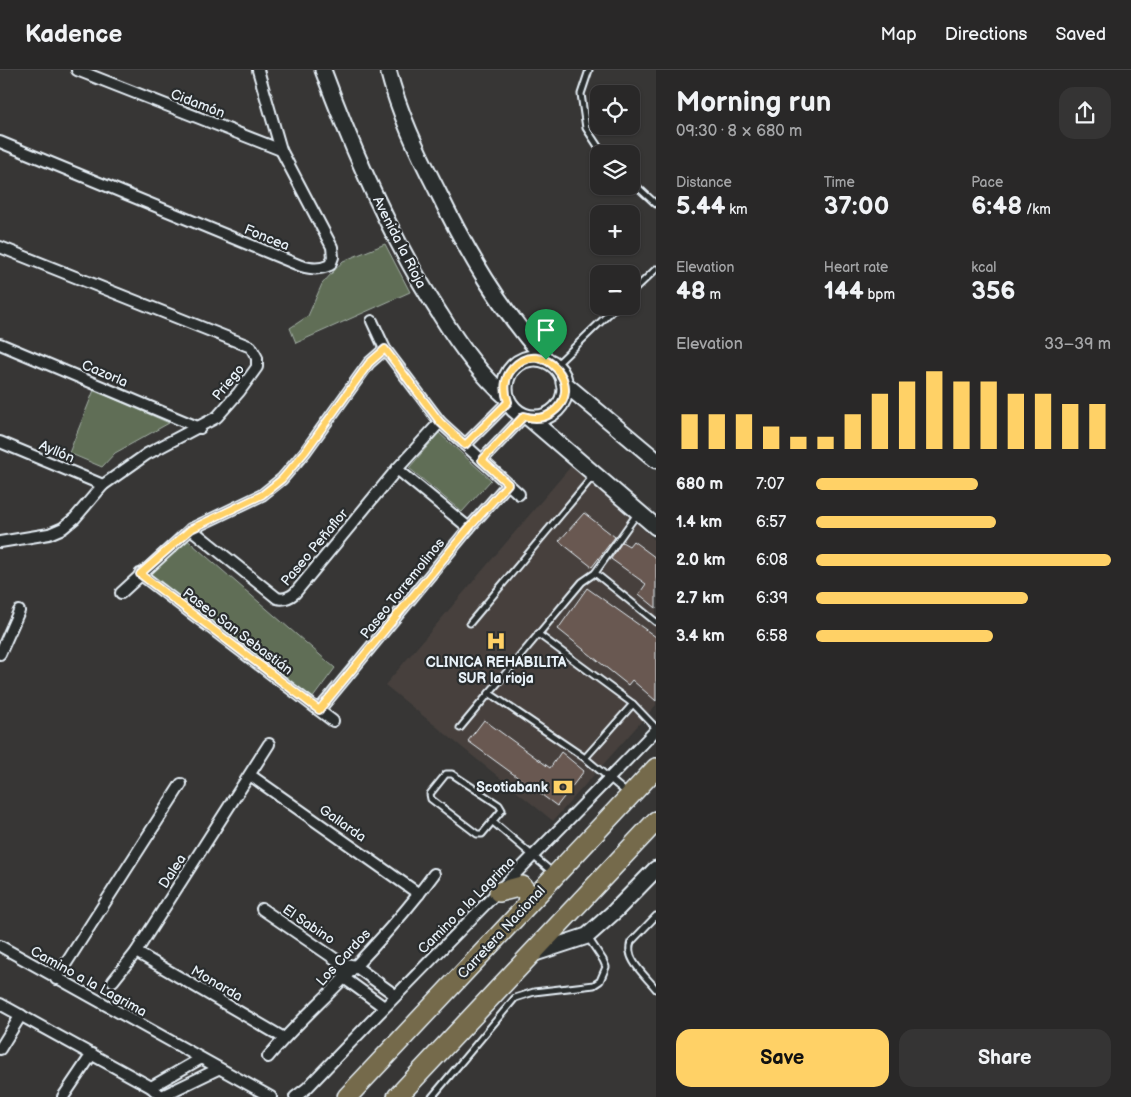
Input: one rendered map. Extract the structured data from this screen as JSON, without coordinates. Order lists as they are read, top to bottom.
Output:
{
  "streets": {
    "highway": ["Carretera Nacional"],
    "street": [
      "Cidamón",
      "Foncea",
      "Avenida la Rioja",
      "Cazorla",
      "Priego",
      "Ayllón",
      "Paseo Peñaflor",
      "Paseo Torremolinos",
      "Paseo San Sebastián",
      "Gallarda",
      "Dalea",
      "Camino a la Lagrima",
      "El Sabino",
      "Los Cardos",
      "Monarda"
    ]
  },
  "crossings": [
    ["Cidamón", "Foncea"],
    ["Cazorla", "Priego"],
    ["Priego", "Ayllón"],
    ["Paseo Torremolinos", "Paseo San Sebastián"],
    ["Gallarda", "Dalea"],
    ["Gallarda", "Los Cardos"],
    ["Dalea", "Monarda"],
    ["Camino a la Lagrima", "El Sabino"],
    ["El Sabino", "Los Cardos"],
    ["Los Cardos", "Monarda"]
  ],
  "places": {
    "hospital": ["CLINICA REHABILITA SUR la rioja"],
    "bank": ["Scotiabank"]
  },
  "page": {
    "header": "Kadence",
    "nav": ["Map", "Directions", "Saved"],
    "heading": ["Morning run", "09:30 · 8 × 680 m"],
    "map_buttons": ["+", "−"],
    "stats": [
      ["Distance", "5.44 km"],
      ["Time", "37:00"],
      ["Pace", "6:48 /km"],
      ["Elevation", "48 m"],
      ["Heart rate", "144 bpm"],
      ["kcal", "356"]
    ],
    "chart": ["Elevation", "33–39 m"],
    "list": [
      {
        "name": "680 m",
        "note": "7:07"
      },
      {
        "name": "1.4 km",
        "note": "6:57"
      },
      {
        "name": "2.0 km",
        "note": "6:08"
      },
      {
        "name": "2.7 km",
        "note": "6:39"
      },
      {
        "name": "3.4 km",
        "note": "6:58"
      }
    ],
    "buttons": ["Save", "Share"]
  }
}
